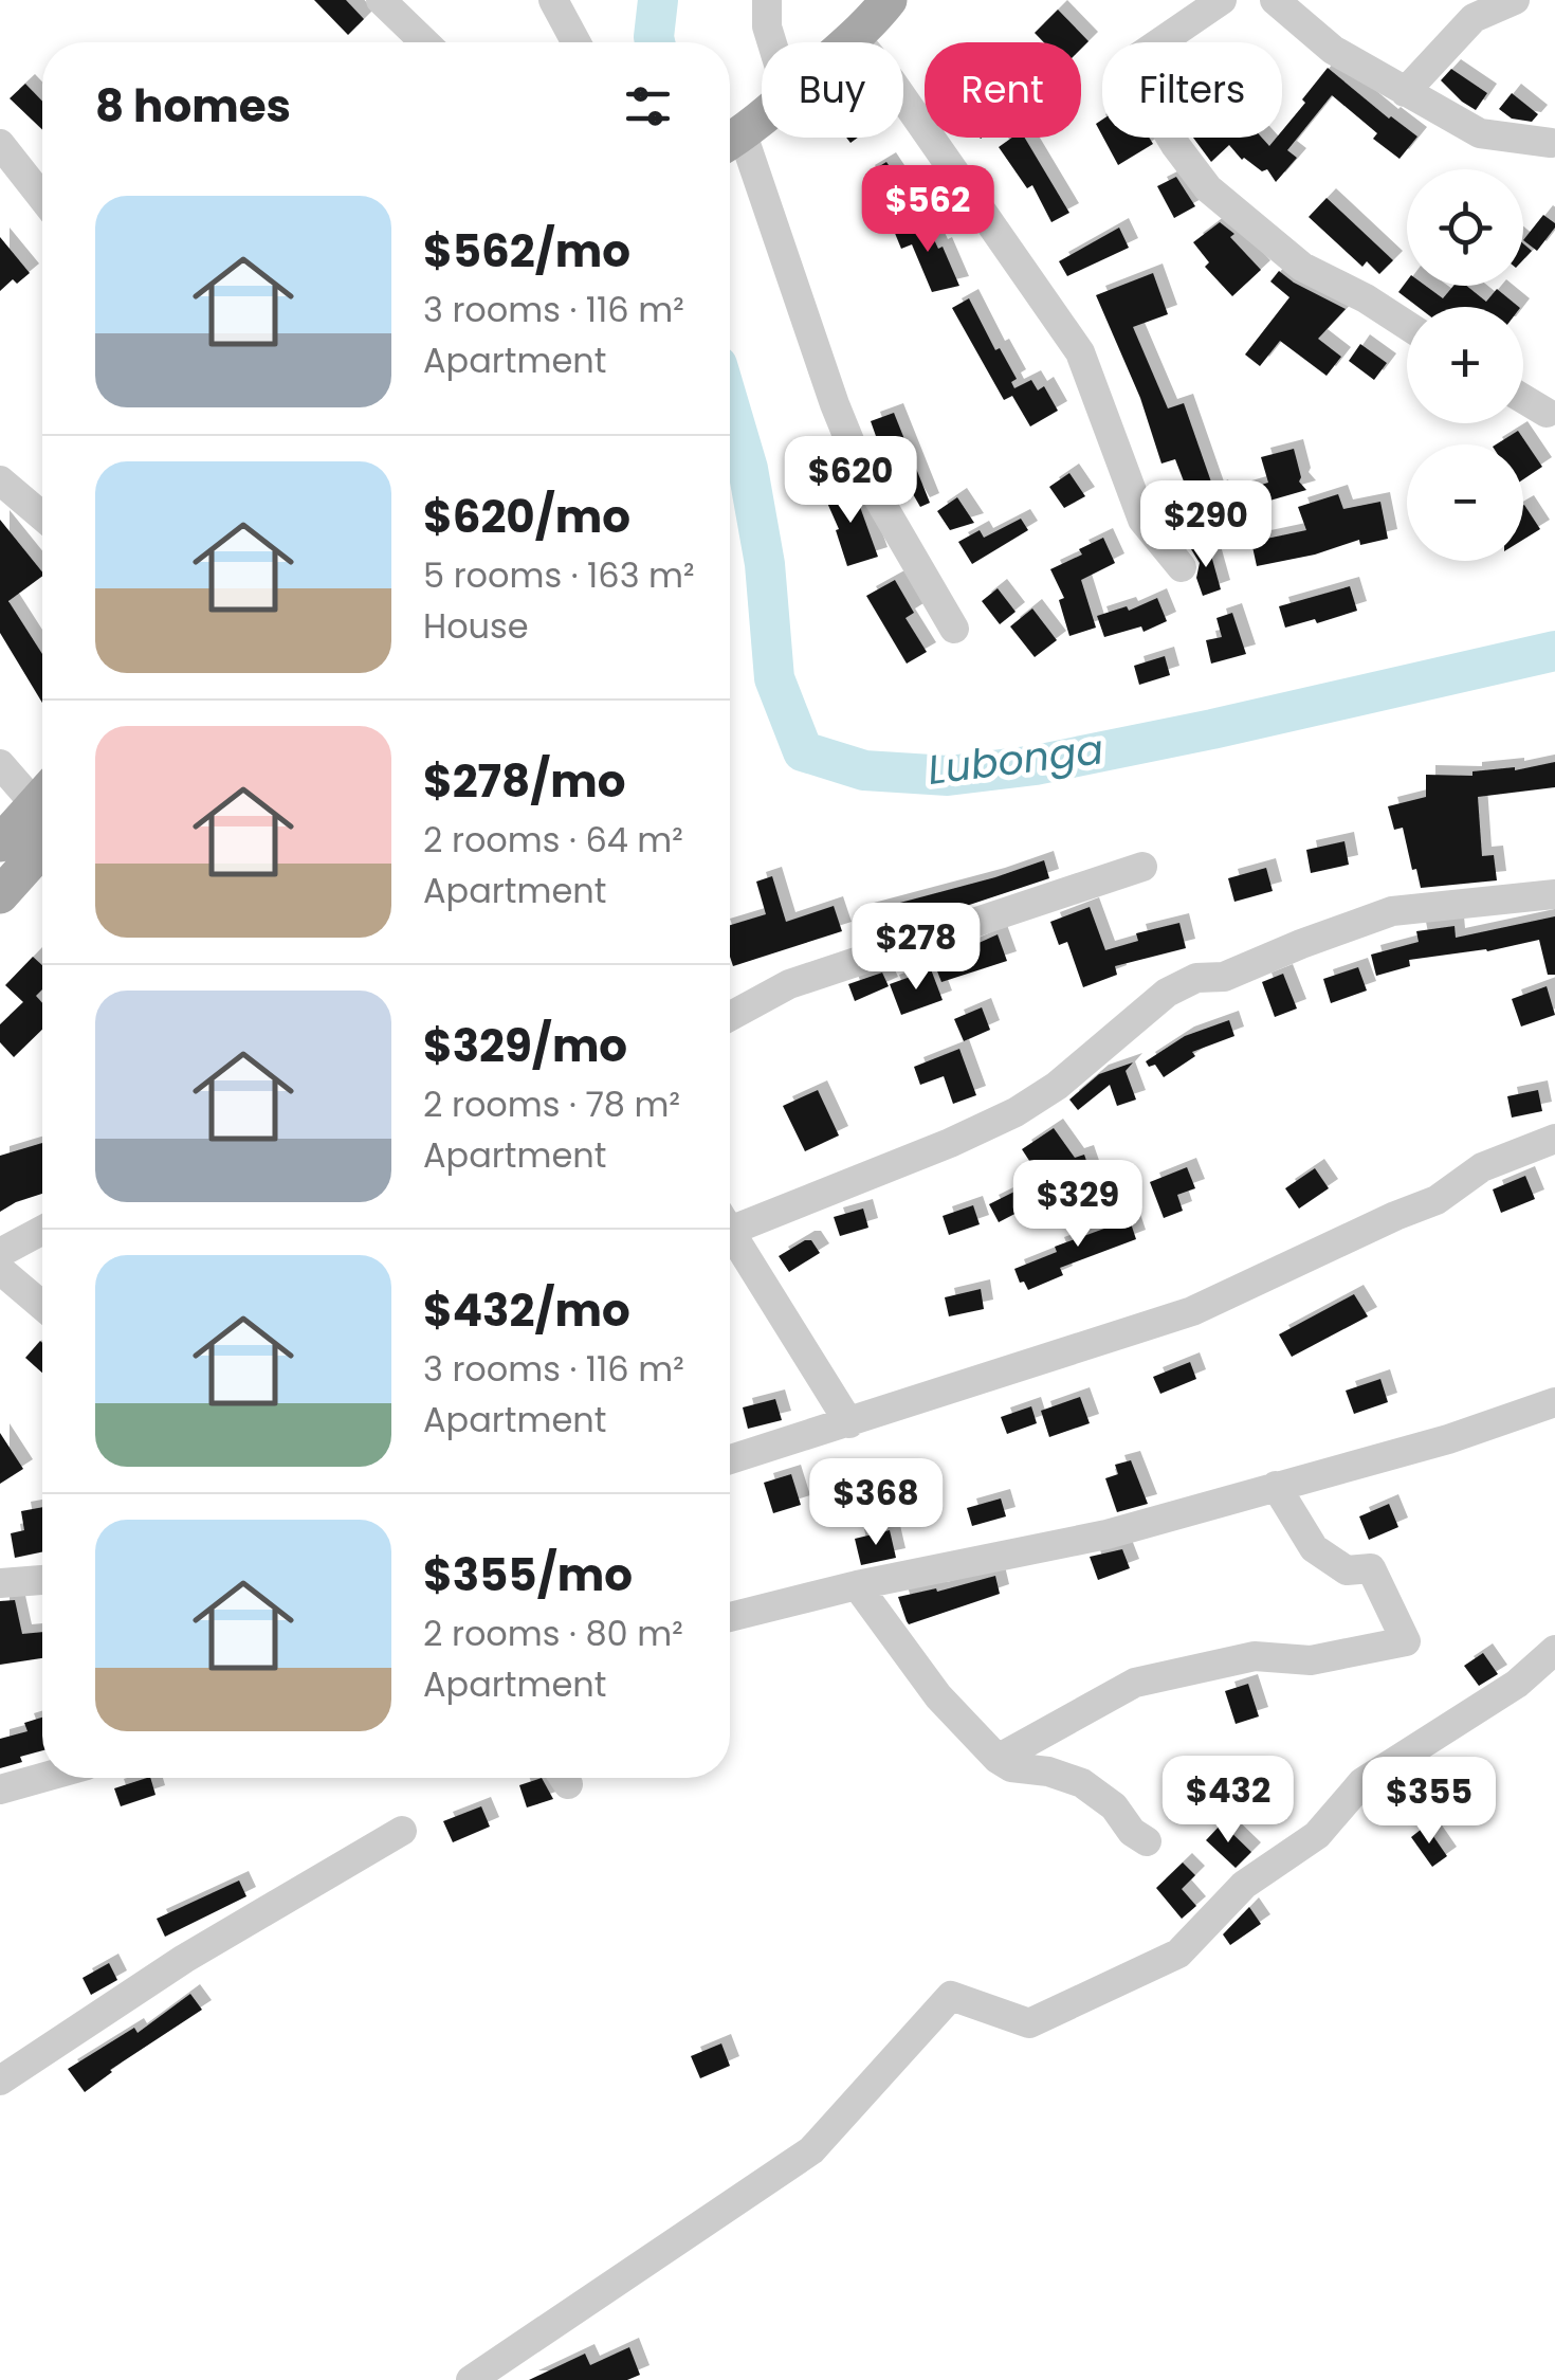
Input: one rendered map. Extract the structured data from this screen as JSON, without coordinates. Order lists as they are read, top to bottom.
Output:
{
  "water": ["Lubonga"],
  "page": {
    "chip": ["Buy", "Rent", "Filters"],
    "heading": "8 homes",
    "price": [
      "$562",
      "$620",
      "$290",
      "$278",
      "$329",
      "$368",
      "$432",
      "$355"
    ],
    "map_buttons": ["+", "−"],
    "list": [
      {
        "name": "$562/mo",
        "note": "3 rooms · 116 m² · Apartment"
      },
      {
        "name": "$620/mo",
        "note": "5 rooms · 163 m² · House"
      },
      {
        "name": "$278/mo",
        "note": "2 rooms · 64 m² · Apartment"
      },
      {
        "name": "$329/mo",
        "note": "2 rooms · 78 m² · Apartment"
      },
      {
        "name": "$432/mo",
        "note": "3 rooms · 116 m² · Apartment"
      },
      {
        "name": "$355/mo",
        "note": "2 rooms · 80 m² · Apartment"
      }
    ]
  }
}
